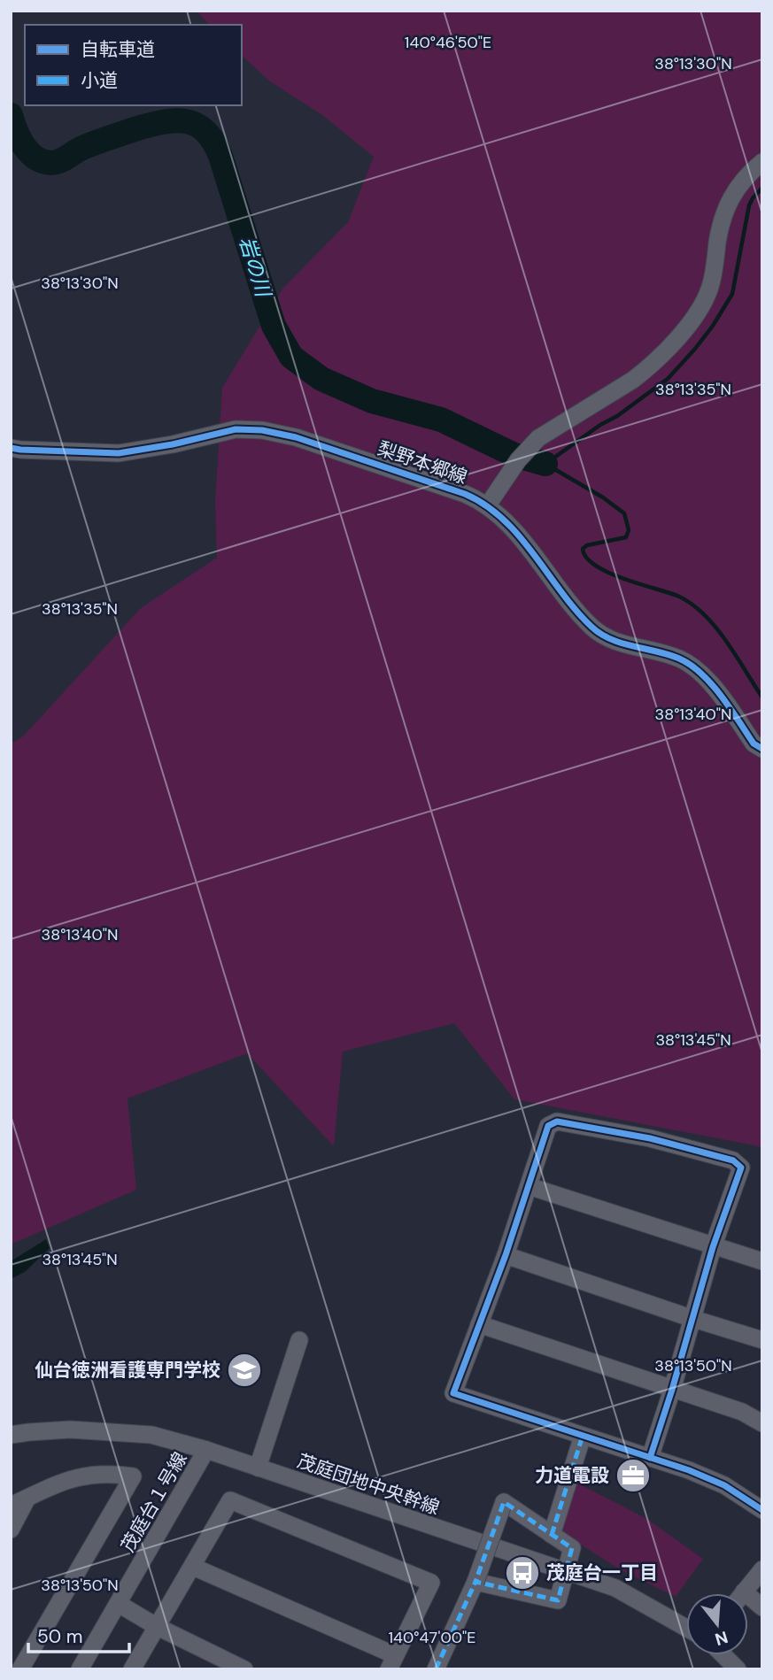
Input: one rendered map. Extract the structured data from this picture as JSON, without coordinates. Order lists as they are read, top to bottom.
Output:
{
  "streets": {
    "street": ["梨野本郷線", "茂庭団地中央幹線", "茂庭台１号線"]
  },
  "crossings": [
    ["茂庭団地中央幹線", "茂庭台１号線"]
  ],
  "water": ["岩の川"],
  "places": {
    "school or university": ["仙台徳洲看護専門学校"],
    "office": ["力道電設"],
    "bus stop": ["茂庭台一丁目"]
  },
  "legend": ["自転車道", "小道"],
  "scale_bar": "50 m",
  "north": "bottom",
  "coordinates": [
    "140°46'50\"E",
    "38°13'30\"N",
    "38°13'35\"N",
    "38°13'40\"N",
    "38°13'45\"N",
    "38°13'50\"N",
    "140°47'00\"E"
  ]
}
